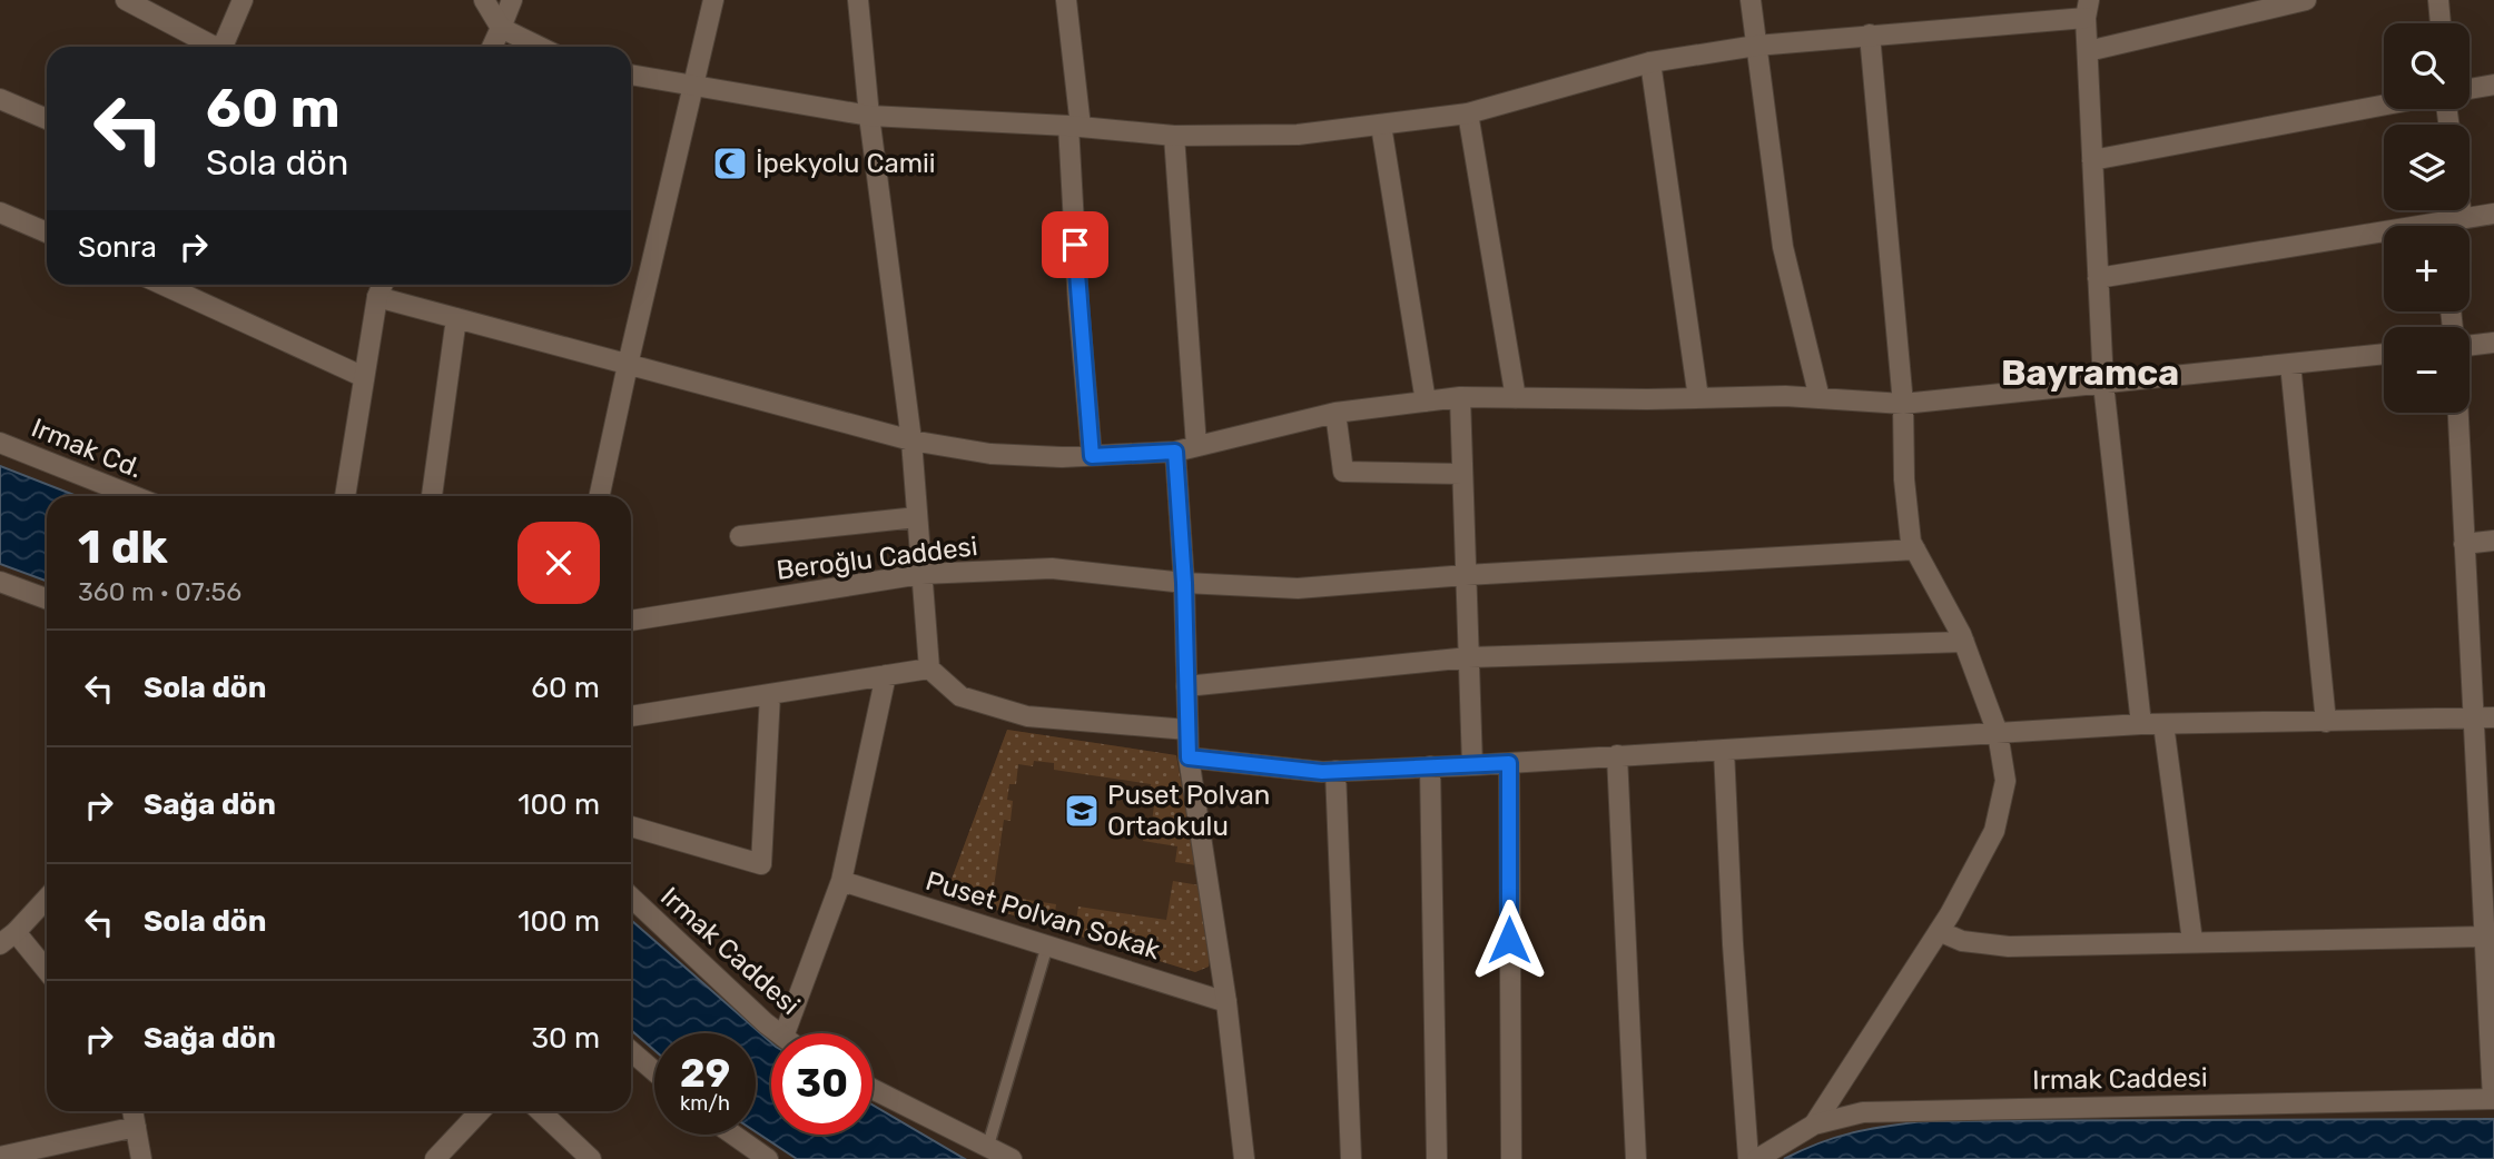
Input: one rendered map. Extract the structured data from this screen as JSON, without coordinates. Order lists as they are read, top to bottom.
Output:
{
  "streets": {
    "street": [
      "Irmak Cd.",
      "Beroğlu Caddesi",
      "Puset Polvan Sokak",
      "Irmak Caddesi"
    ]
  },
  "districts": ["Bayramca"],
  "places": {
    "mosque": ["İpekyolu Camii"],
    "school or university": ["Puset Polvan Ortaokulu"]
  },
  "page": {
    "map_buttons": ["+", "−"],
    "turn": ["60 m", "Sola dön"],
    "then": "Sonra",
    "heading": ["1 dk", "360 m · 07:56"],
    "list": [
      {
        "name": "Sola dön",
        "value": "60 m"
      },
      {
        "name": "Sağa dön",
        "value": "100 m"
      },
      {
        "name": "Sola dön",
        "value": "100 m"
      },
      {
        "name": "Sağa dön",
        "value": "30 m"
      }
    ],
    "speed": "29 km/h",
    "limit": "30"
  }
}
